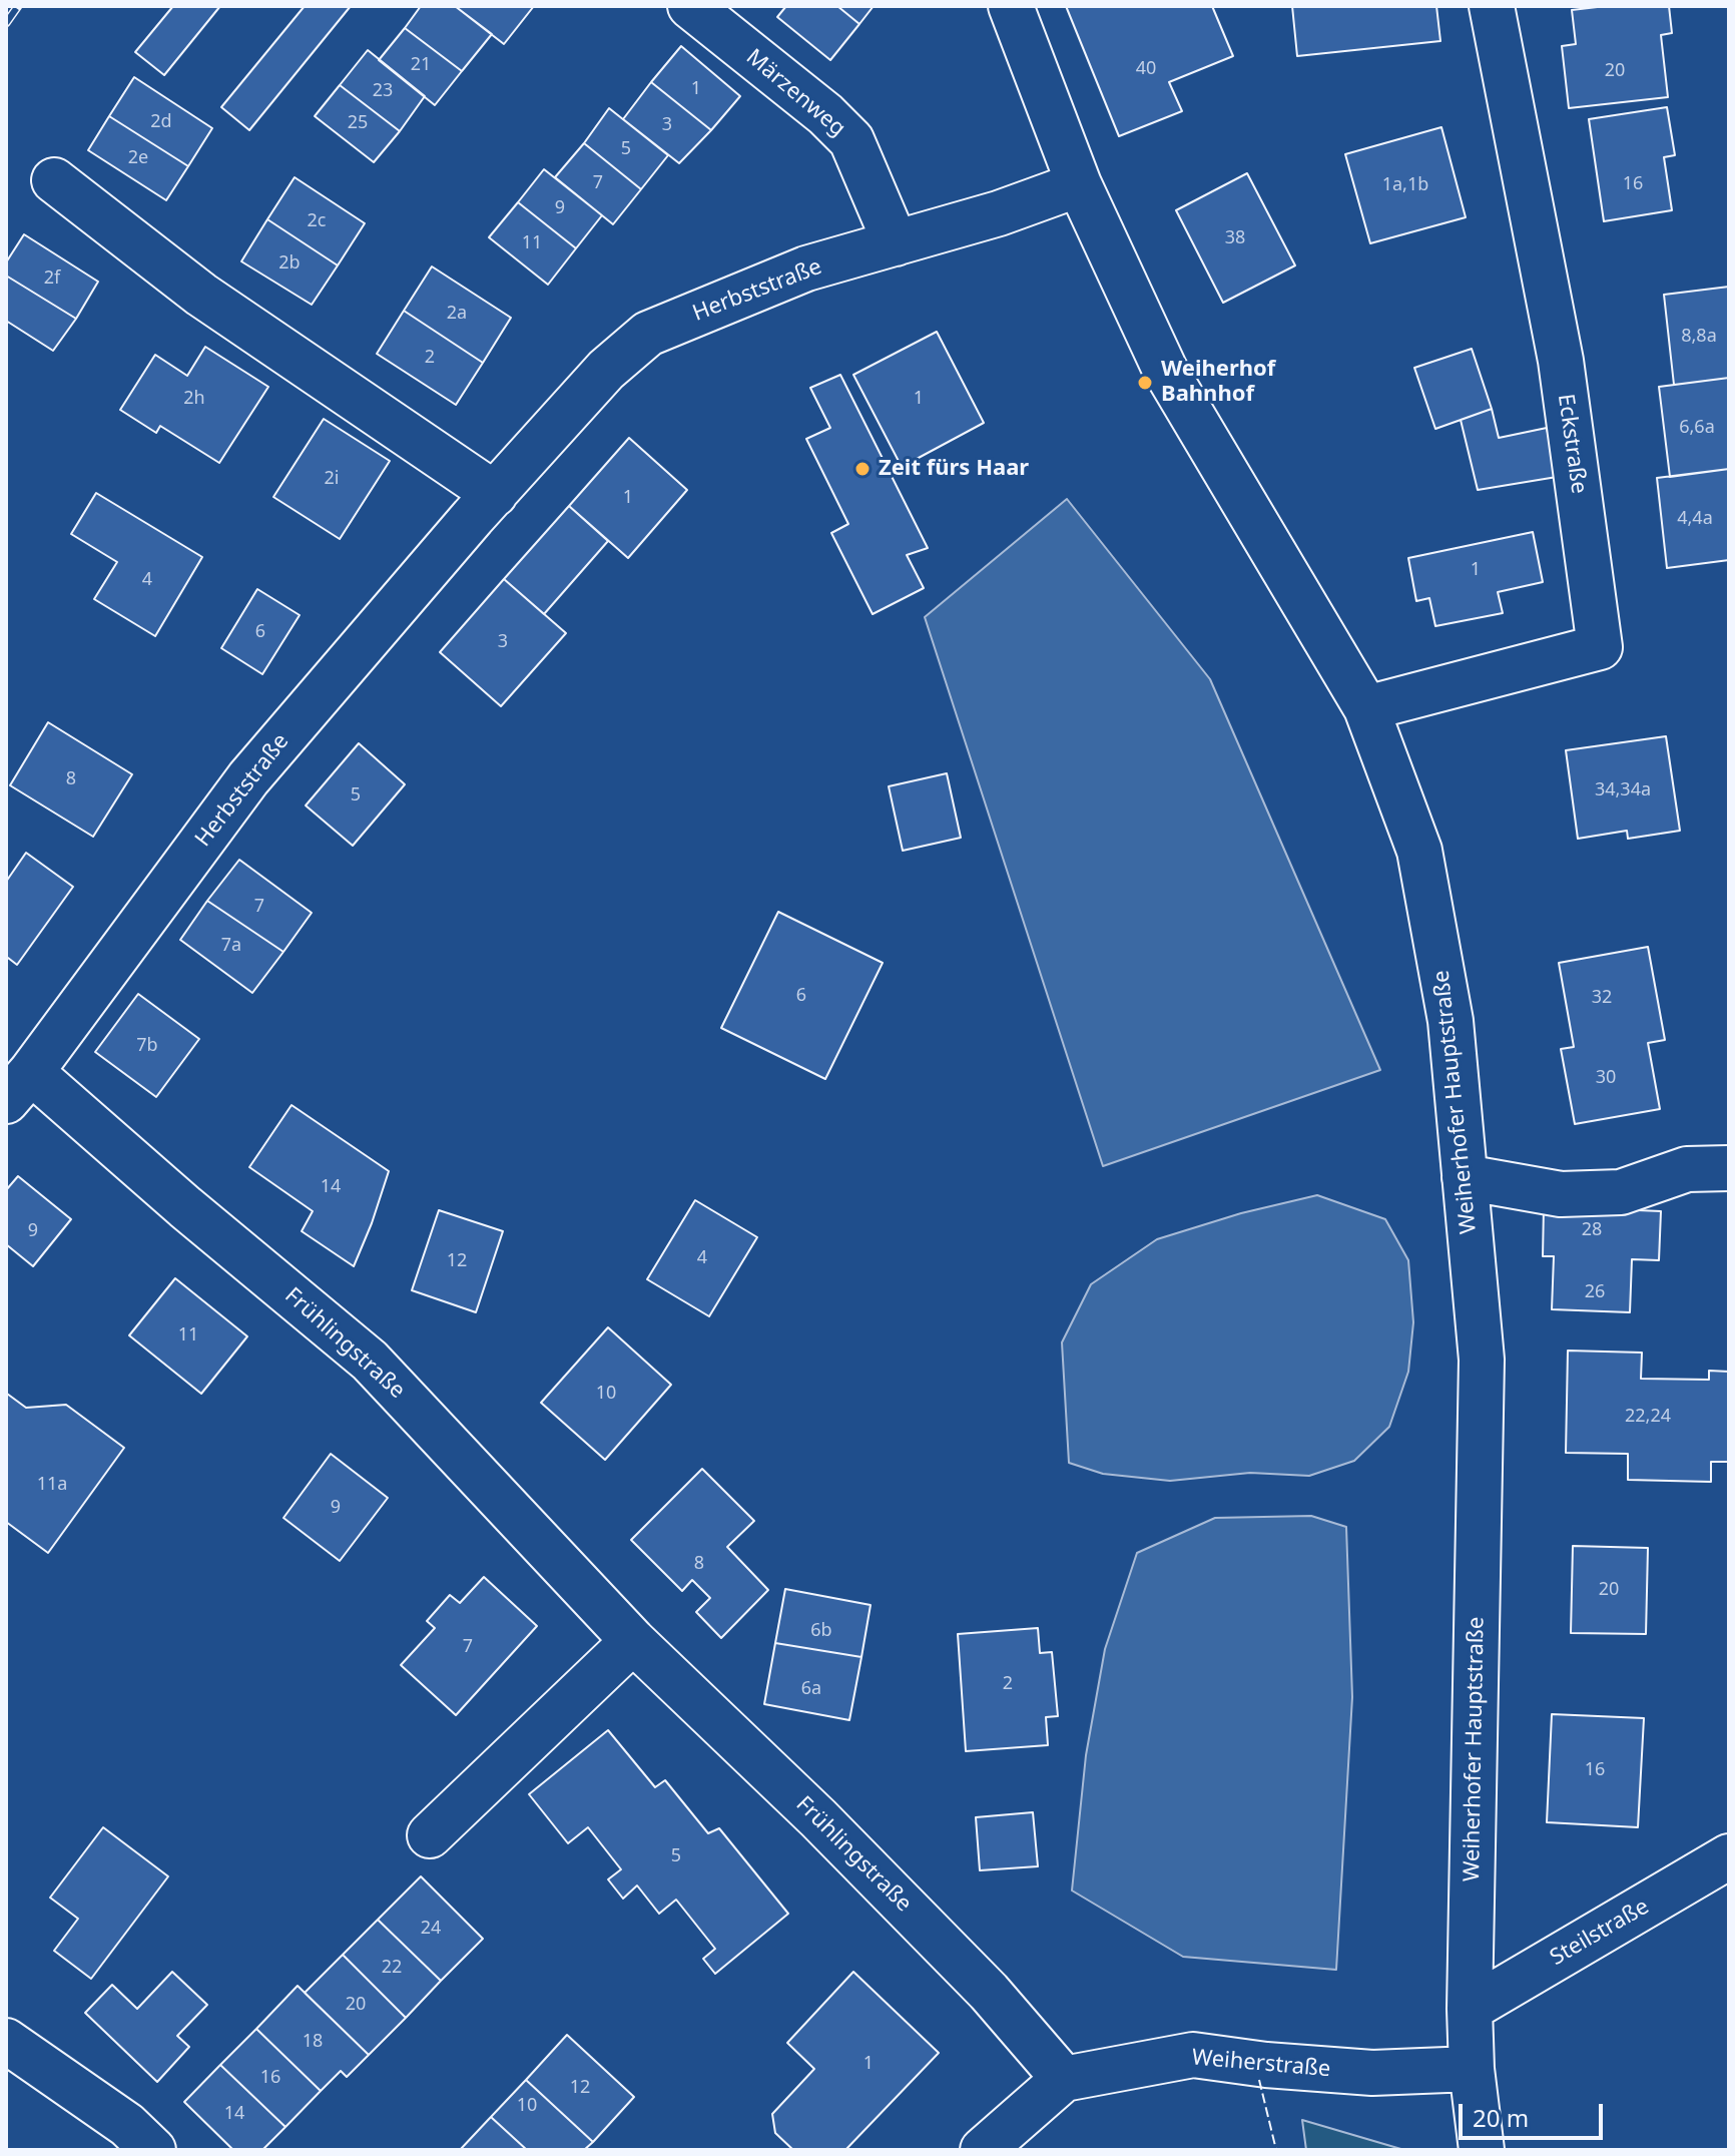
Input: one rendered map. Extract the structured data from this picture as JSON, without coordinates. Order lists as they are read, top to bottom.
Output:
{
  "streets": {
    "street": [
      "Märzenweg",
      "Herbststraße",
      "Eckstraße",
      "Weiherhofer Hauptstraße",
      "Frühlingstraße",
      "Steilstraße",
      "Weiherstraße"
    ]
  },
  "crossings": [
    ["Märzenweg", "Herbststraße"],
    ["Herbststraße", "Weiherhofer Hauptstraße"],
    ["Herbststraße", "Frühlingstraße"],
    ["Eckstraße", "Weiherhofer Hauptstraße"],
    ["Weiherhofer Hauptstraße", "Steilstraße"],
    ["Weiherhofer Hauptstraße", "Weiherstraße"],
    ["Frühlingstraße", "Weiherstraße"]
  ],
  "places": ["Weiherhof Bahnhof", "Zeit fürs Haar"],
  "house_numbers": [
    "21",
    "40",
    "20",
    "1",
    "23",
    "2d",
    "25",
    "3",
    "5",
    "2e",
    "7",
    "16",
    "1a,1b",
    "9",
    "2c",
    "38",
    "11",
    "2b",
    "2f",
    "2a",
    "8,8a",
    "2",
    "2h",
    "1",
    "6,6a",
    "2i",
    "1",
    "4,4a",
    "1",
    "4",
    "6",
    "3",
    "8",
    "34,34a",
    "5",
    "7",
    "7a",
    "6",
    "32",
    "7b",
    "30",
    "14",
    "28",
    "9",
    "4",
    "12",
    "26",
    "11",
    "10",
    "22,24",
    "11a",
    "9",
    "8",
    "20",
    "6b",
    "7",
    "2",
    "6a",
    "16",
    "5",
    "24",
    "22",
    "20",
    "18",
    "1",
    "16",
    "12",
    "10",
    "14"
  ],
  "scale_bar": "20 m"
}
